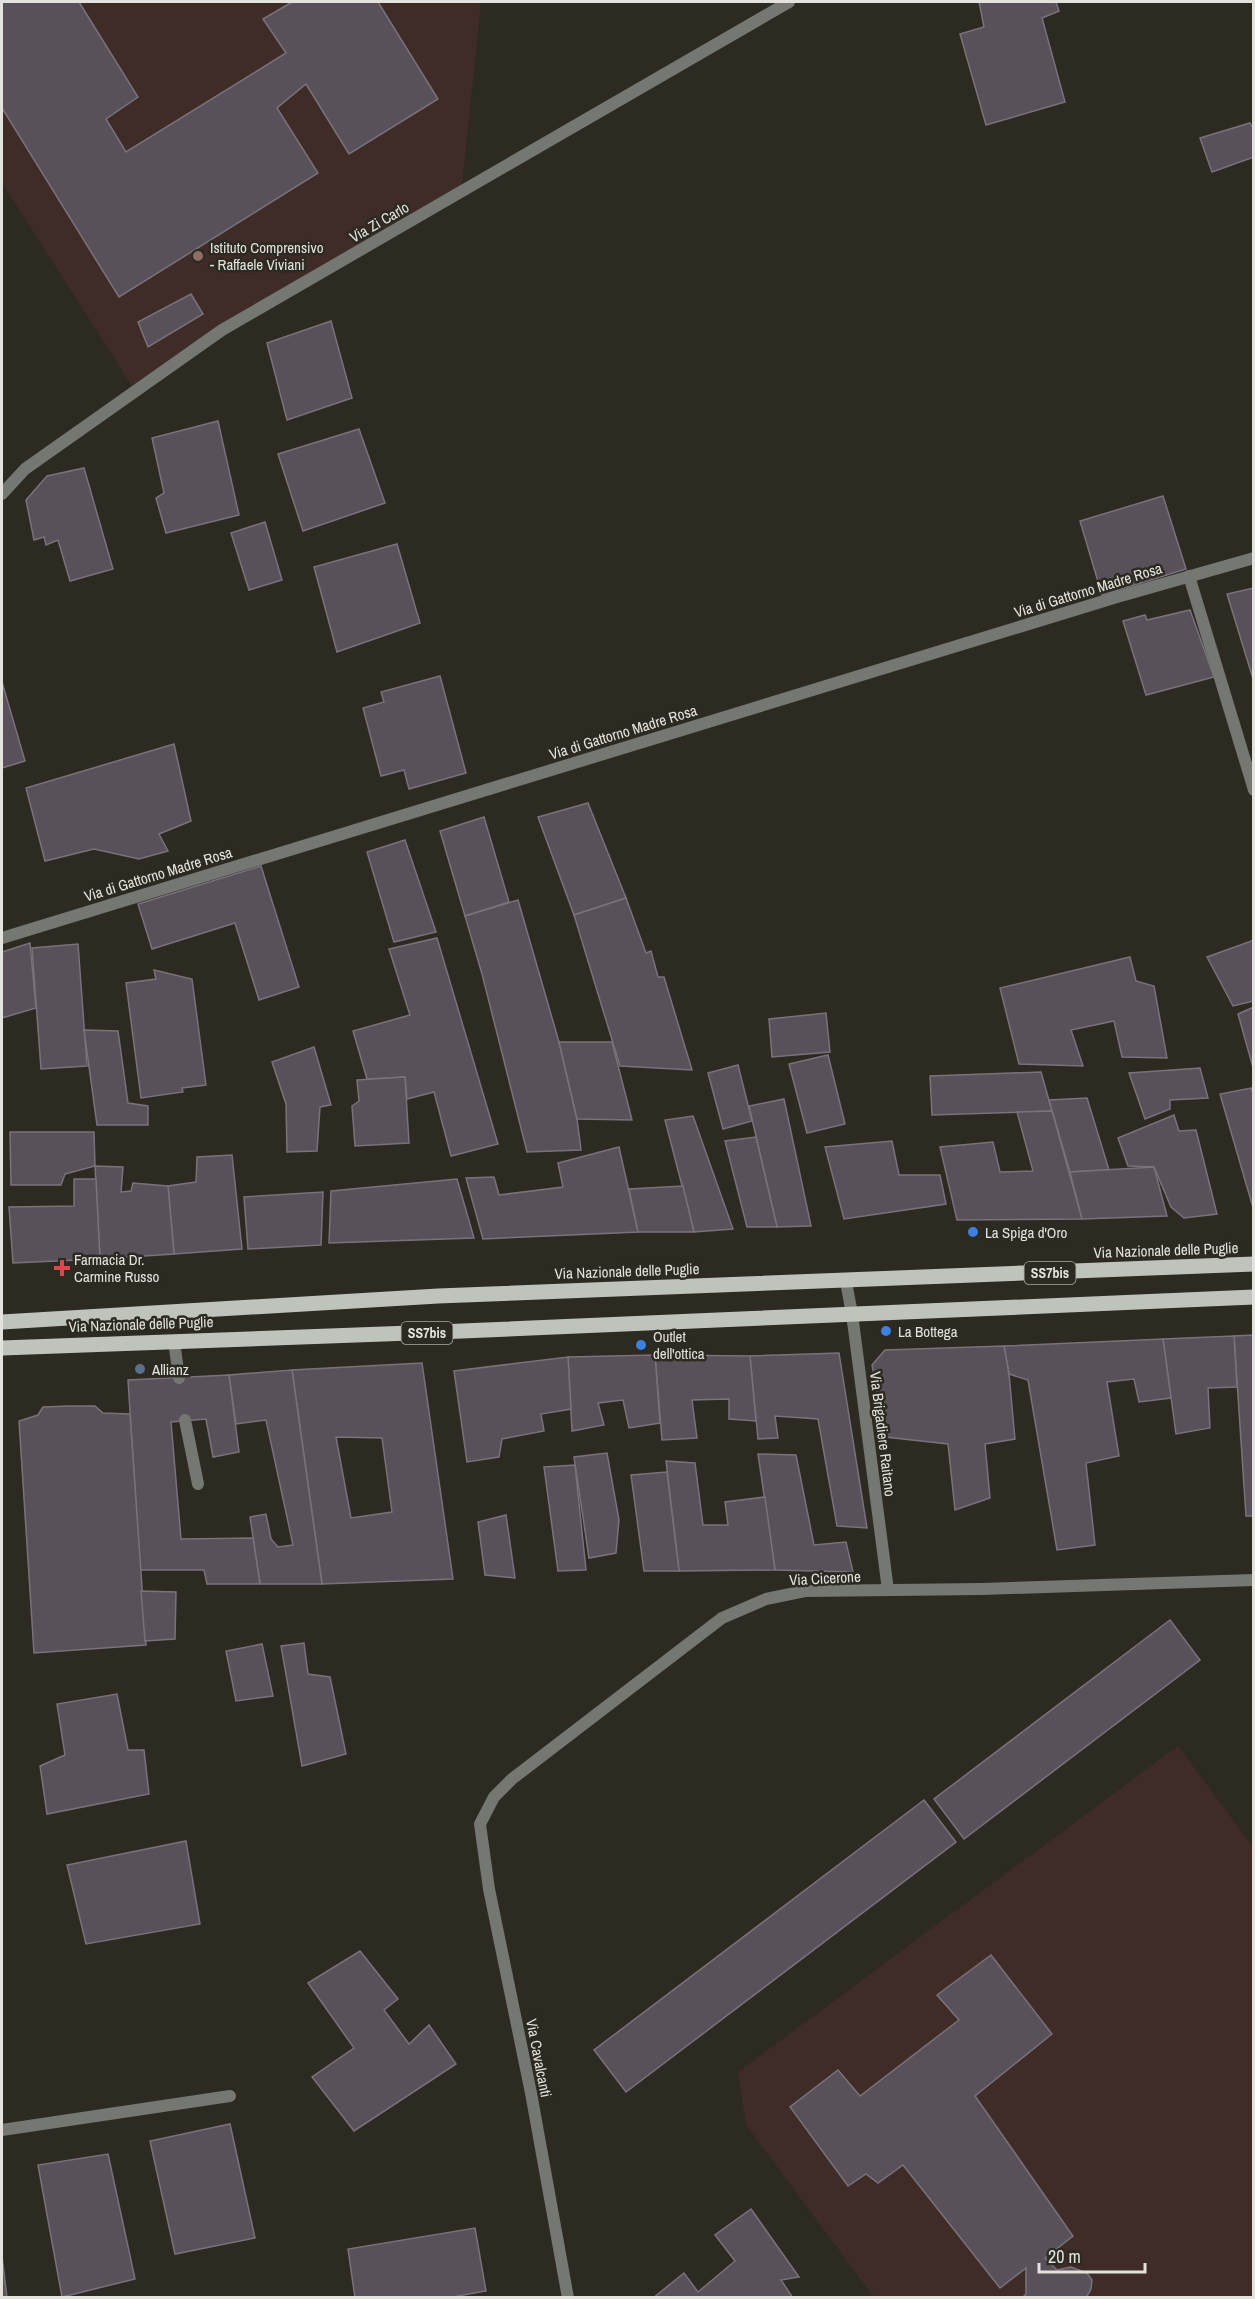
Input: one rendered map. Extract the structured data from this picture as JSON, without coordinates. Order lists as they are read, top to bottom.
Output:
{
  "streets": {
    "main road": ["Via Nazionale delle Puglie", "SS7bis"],
    "street": [
      "Via Zi Carlo",
      "Via di Gattorno Madre Rosa",
      "Via Brigadiere Raitano",
      "Via Cicerone",
      "Via Cavalcanti"
    ]
  },
  "crossings": [
    ["Via Nazionale delle Puglie", "Via Brigadiere Raitano"],
    ["Via Brigadiere Raitano", "Via Cicerone"],
    ["Via Cicerone", "Via Cavalcanti"]
  ],
  "places": {
    "other": [
      "Istituto Comprensivo - Raffaele Viviani",
      "La Spiga d'Oro",
      "La Bottega",
      "Outlet dell'ottica",
      "Allianz"
    ],
    "health": ["Farmacia Dr. Carmine Russo"]
  },
  "scale_bar": "20 m"
}
